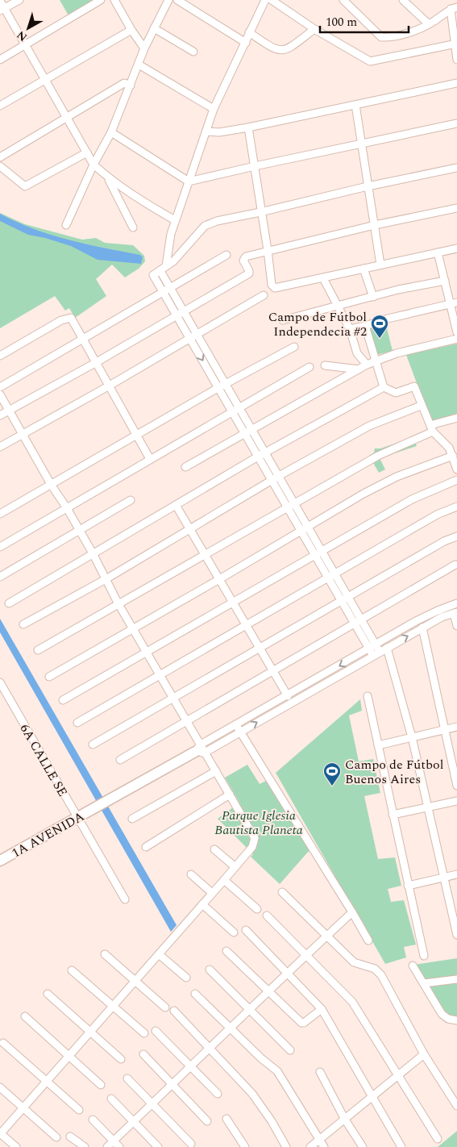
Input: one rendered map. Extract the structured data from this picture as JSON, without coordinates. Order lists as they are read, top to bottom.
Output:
{
  "streets": {
    "street": ["6A CALLE SE", "1A AVENIDA"]
  },
  "crossings": [
    ["6A CALLE SE", "1A AVENIDA"]
  ],
  "parks": ["Parque Iglesia Bautista Planeta"],
  "places": {
    "sports": ["Campo de Fútbol Independecia #2", "Campo de Fútbol Buenos Aires"]
  },
  "scale_bar": "100 m",
  "north": "bottom left"
}
